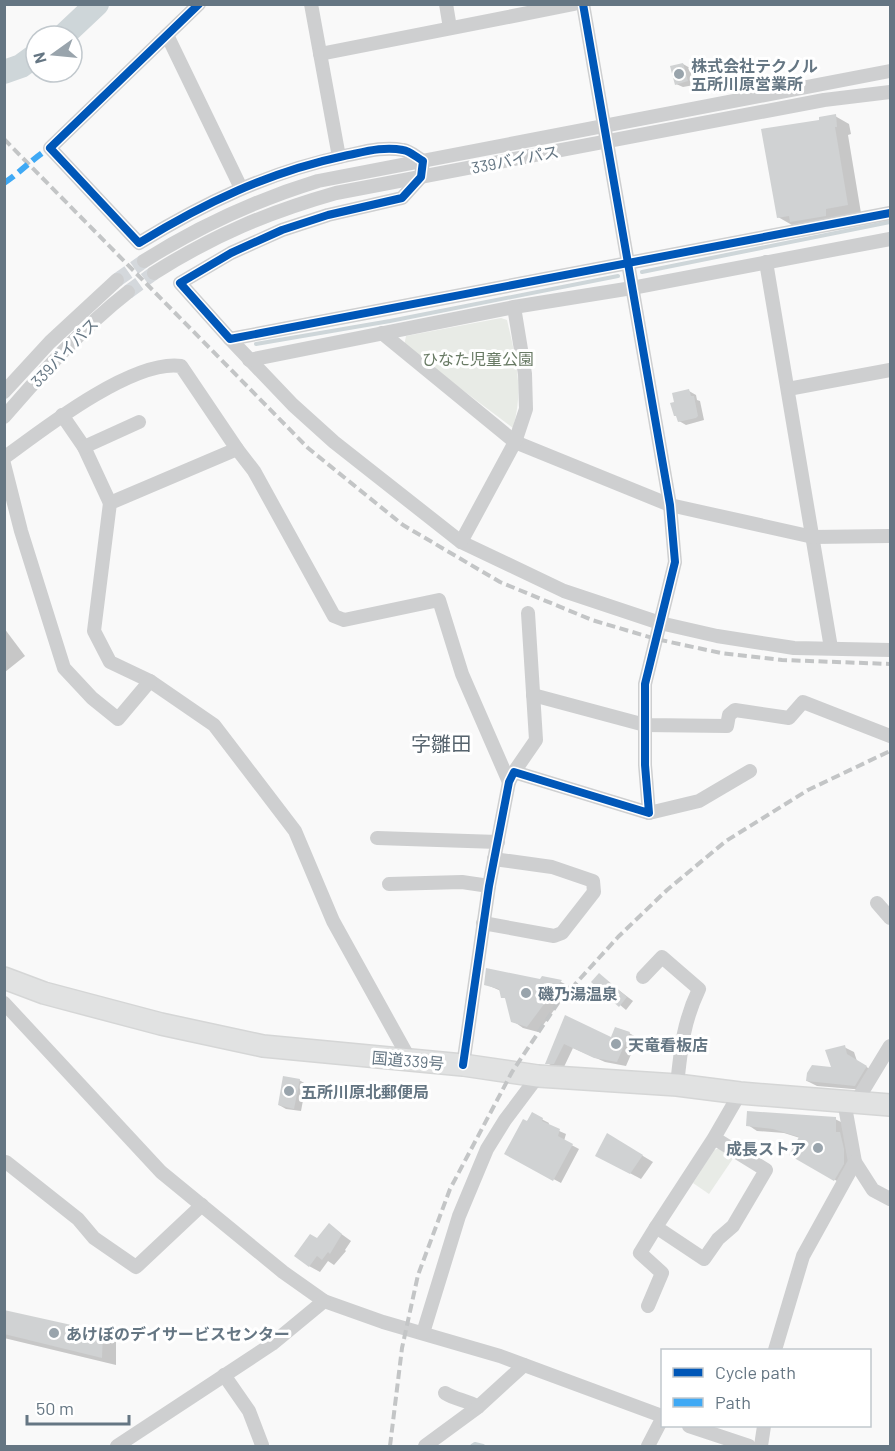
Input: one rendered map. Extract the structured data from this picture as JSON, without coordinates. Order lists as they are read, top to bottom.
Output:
{
  "streets": {
    "highway": ["国道339号"],
    "street": ["339バイパス"]
  },
  "districts": ["字雛田"],
  "parks": ["ひなた児童公園"],
  "places": [
    "株式会社テクノル 五所川原営業所",
    "磯乃湯温泉",
    "天竜看板店",
    "五所川原北郵便局",
    "成長ストア",
    "あけぼのデイサービスセンター"
  ],
  "legend": ["Cycle path", "Path"],
  "scale_bar": "50 m",
  "north": "left"
}
